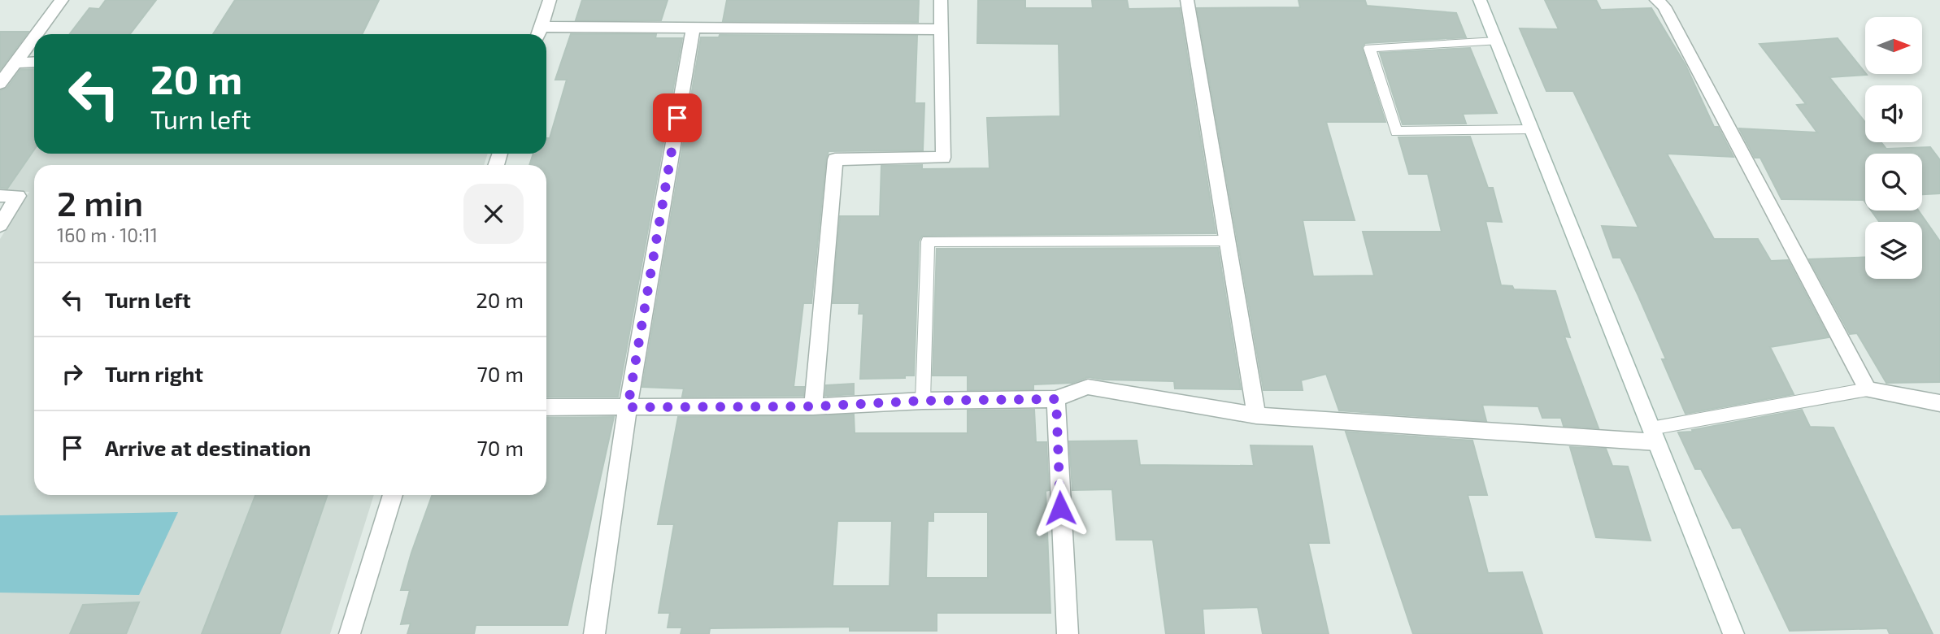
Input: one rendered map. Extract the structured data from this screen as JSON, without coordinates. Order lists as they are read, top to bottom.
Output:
{
  "north": "right",
  "page": {
    "turn": ["20 m", "Turn left"],
    "heading": ["2 min", "160 m · 10:11"],
    "list": [
      {
        "name": "Turn left",
        "value": "20 m"
      },
      {
        "name": "Turn right",
        "value": "70 m"
      },
      {
        "name": "Arrive at destination",
        "value": "70 m"
      }
    ]
  }
}
